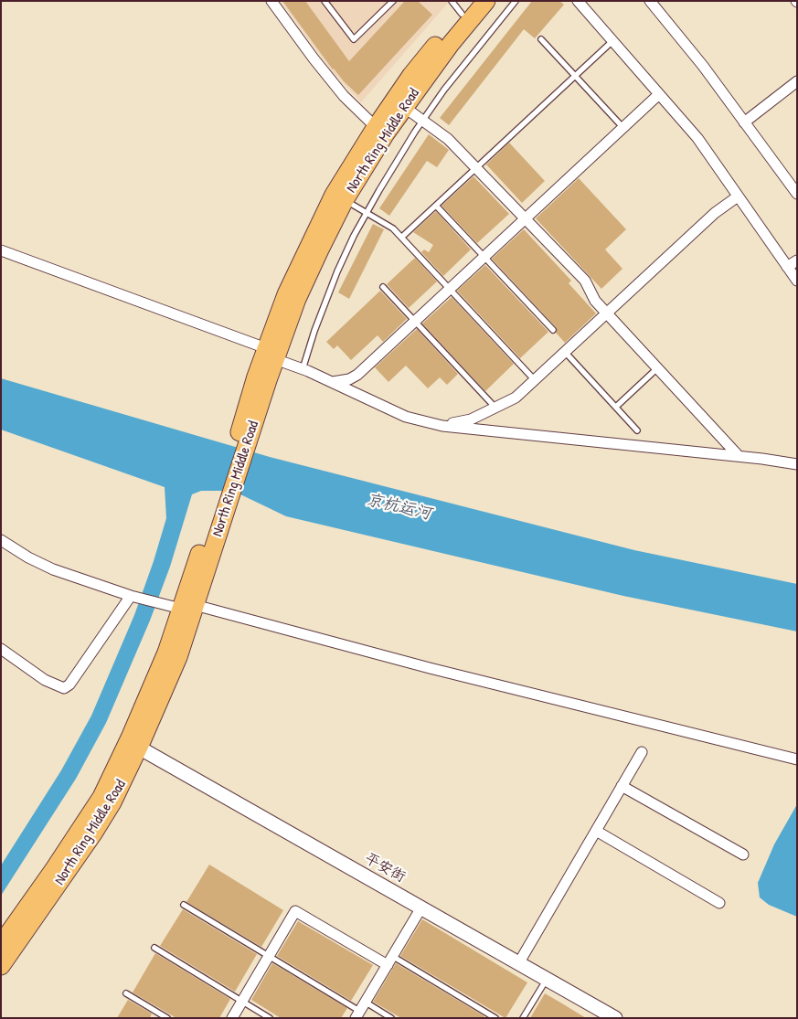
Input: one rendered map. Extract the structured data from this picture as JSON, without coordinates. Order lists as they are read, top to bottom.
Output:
{
  "streets": {
    "main road": ["North Ring Middle Road"],
    "street": ["平安街"]
  },
  "crossings": [
    ["North Ring Middle Road", "平安街"]
  ],
  "water": ["京杭运河"]
}
